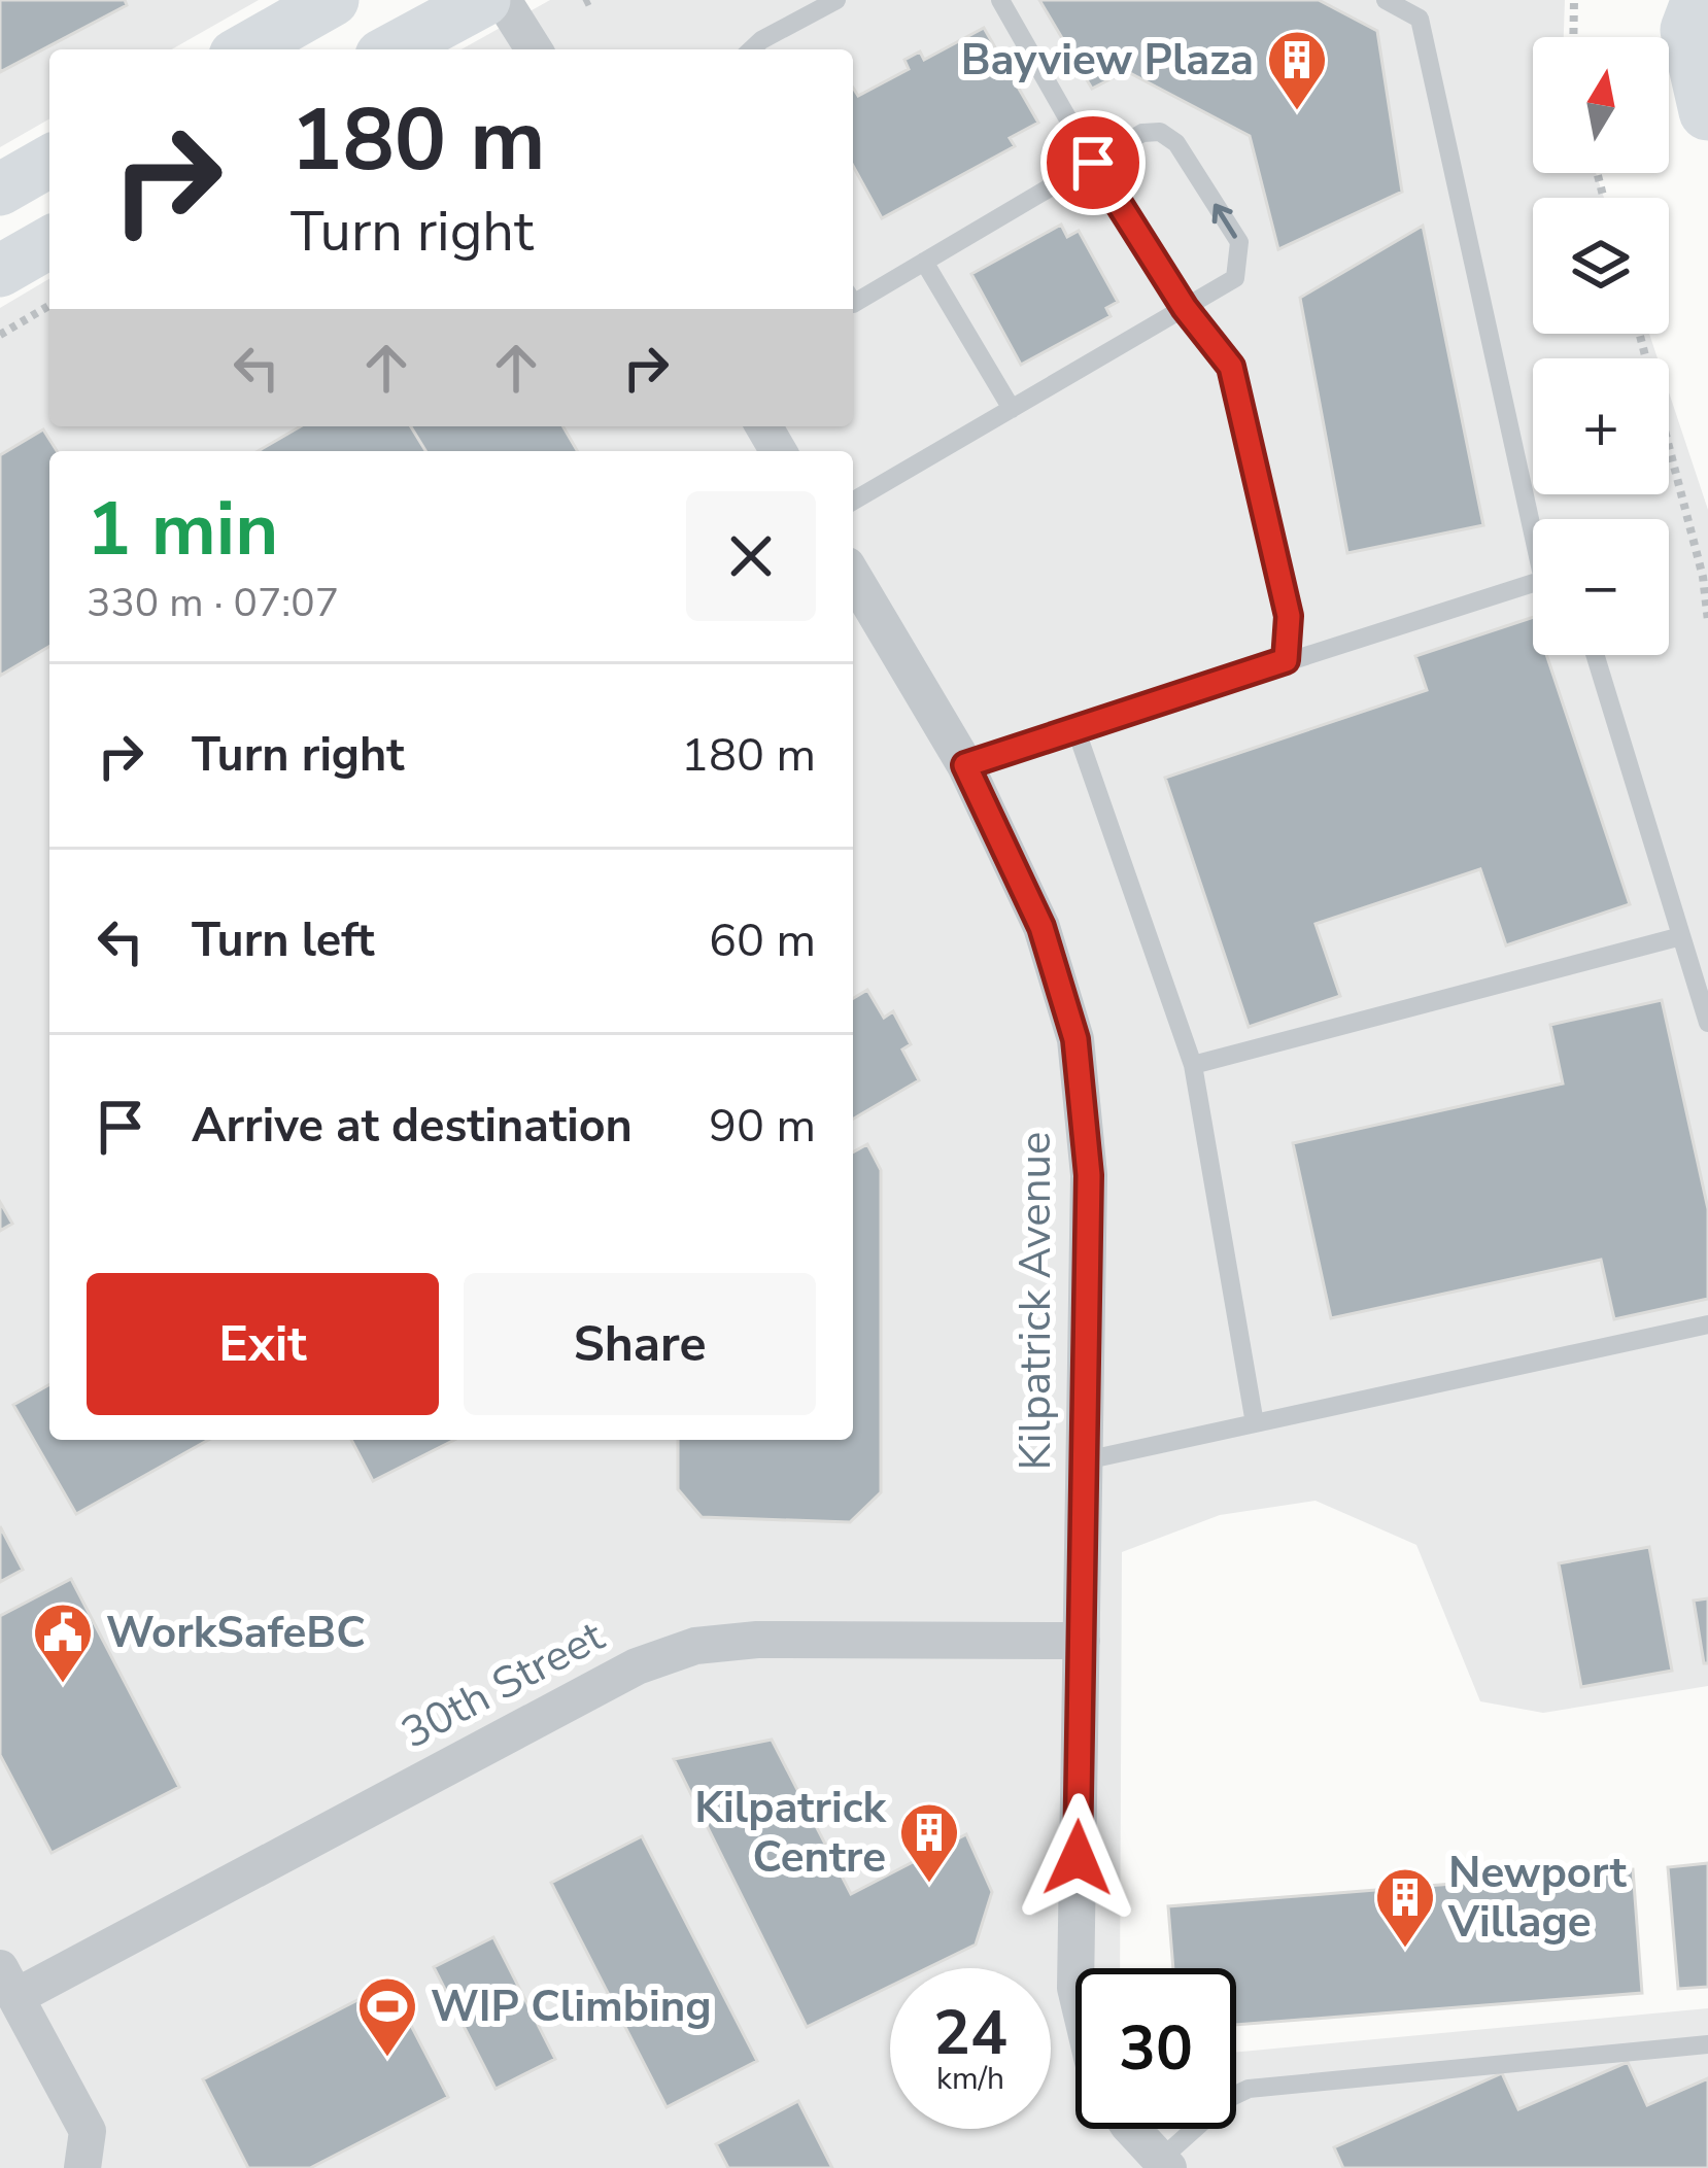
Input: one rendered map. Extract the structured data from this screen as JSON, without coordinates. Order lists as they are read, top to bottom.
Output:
{
  "streets": {
    "street": ["Kilpatrick Avenue", "30th Street"]
  },
  "crossings": [
    ["Kilpatrick Avenue", "30th Street"]
  ],
  "places": {
    "building": ["Bayview Plaza", "Kilpatrick Centre", "Newport Village"],
    "public building": ["WorkSafeBC"],
    "sports": ["WIP Climbing"]
  },
  "north": "top",
  "page": {
    "map_buttons": ["+", "−"],
    "turn": ["180 m", "Turn right"],
    "heading": ["1 min", "330 m · 07:07"],
    "list": [
      {
        "name": "Turn right",
        "value": "180 m"
      },
      {
        "name": "Turn left",
        "value": "60 m"
      },
      {
        "name": "Arrive at destination",
        "value": "90 m"
      }
    ],
    "buttons": ["Exit", "Share"],
    "speed": "24 km/h",
    "limit": "30"
  }
}
